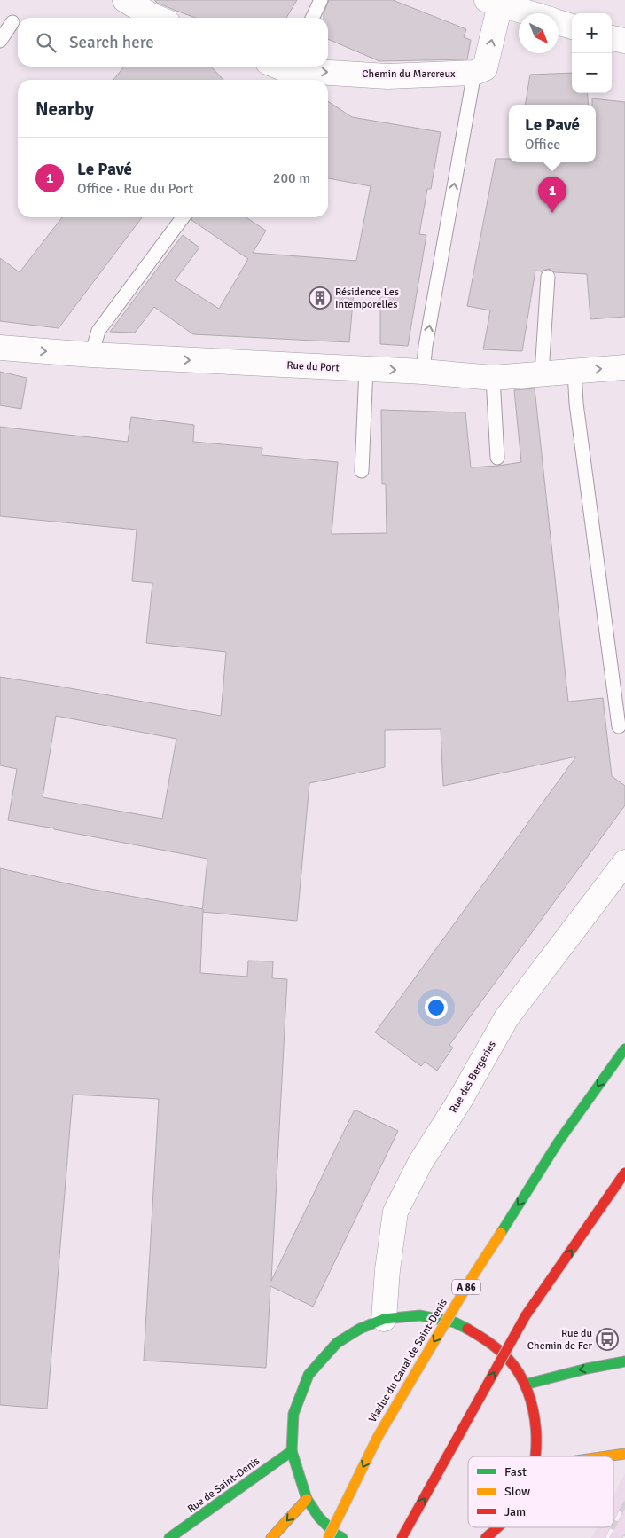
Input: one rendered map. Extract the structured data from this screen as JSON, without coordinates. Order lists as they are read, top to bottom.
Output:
{
  "streets": {
    "main road": ["A 86", "Viaduc du Canal de Saint-Denis", "Rue de Saint-Denis"],
    "street": ["Chemin du Marcreux", "Rue du Port", "Rue des Bergeries"]
  },
  "one_way": ["Chemin du Marcreux", "Rue du Port"],
  "places": {
    "building": ["Résidence Les Intemporelles"],
    "bus stop": ["Rue du Chemin de Fer"]
  },
  "legend": ["Fast", "Slow", "Jam"],
  "north": "bottom right",
  "page": {
    "map_buttons": ["+", "−"],
    "search": "Search here",
    "heading": "Nearby",
    "popup": ["Le Pavé", "Office"],
    "list": [
      {
        "mark": "1",
        "name": "Le Pavé",
        "note": "Office · Rue du Port",
        "value": "200 m"
      }
    ],
    "pins": "1"
  }
}
